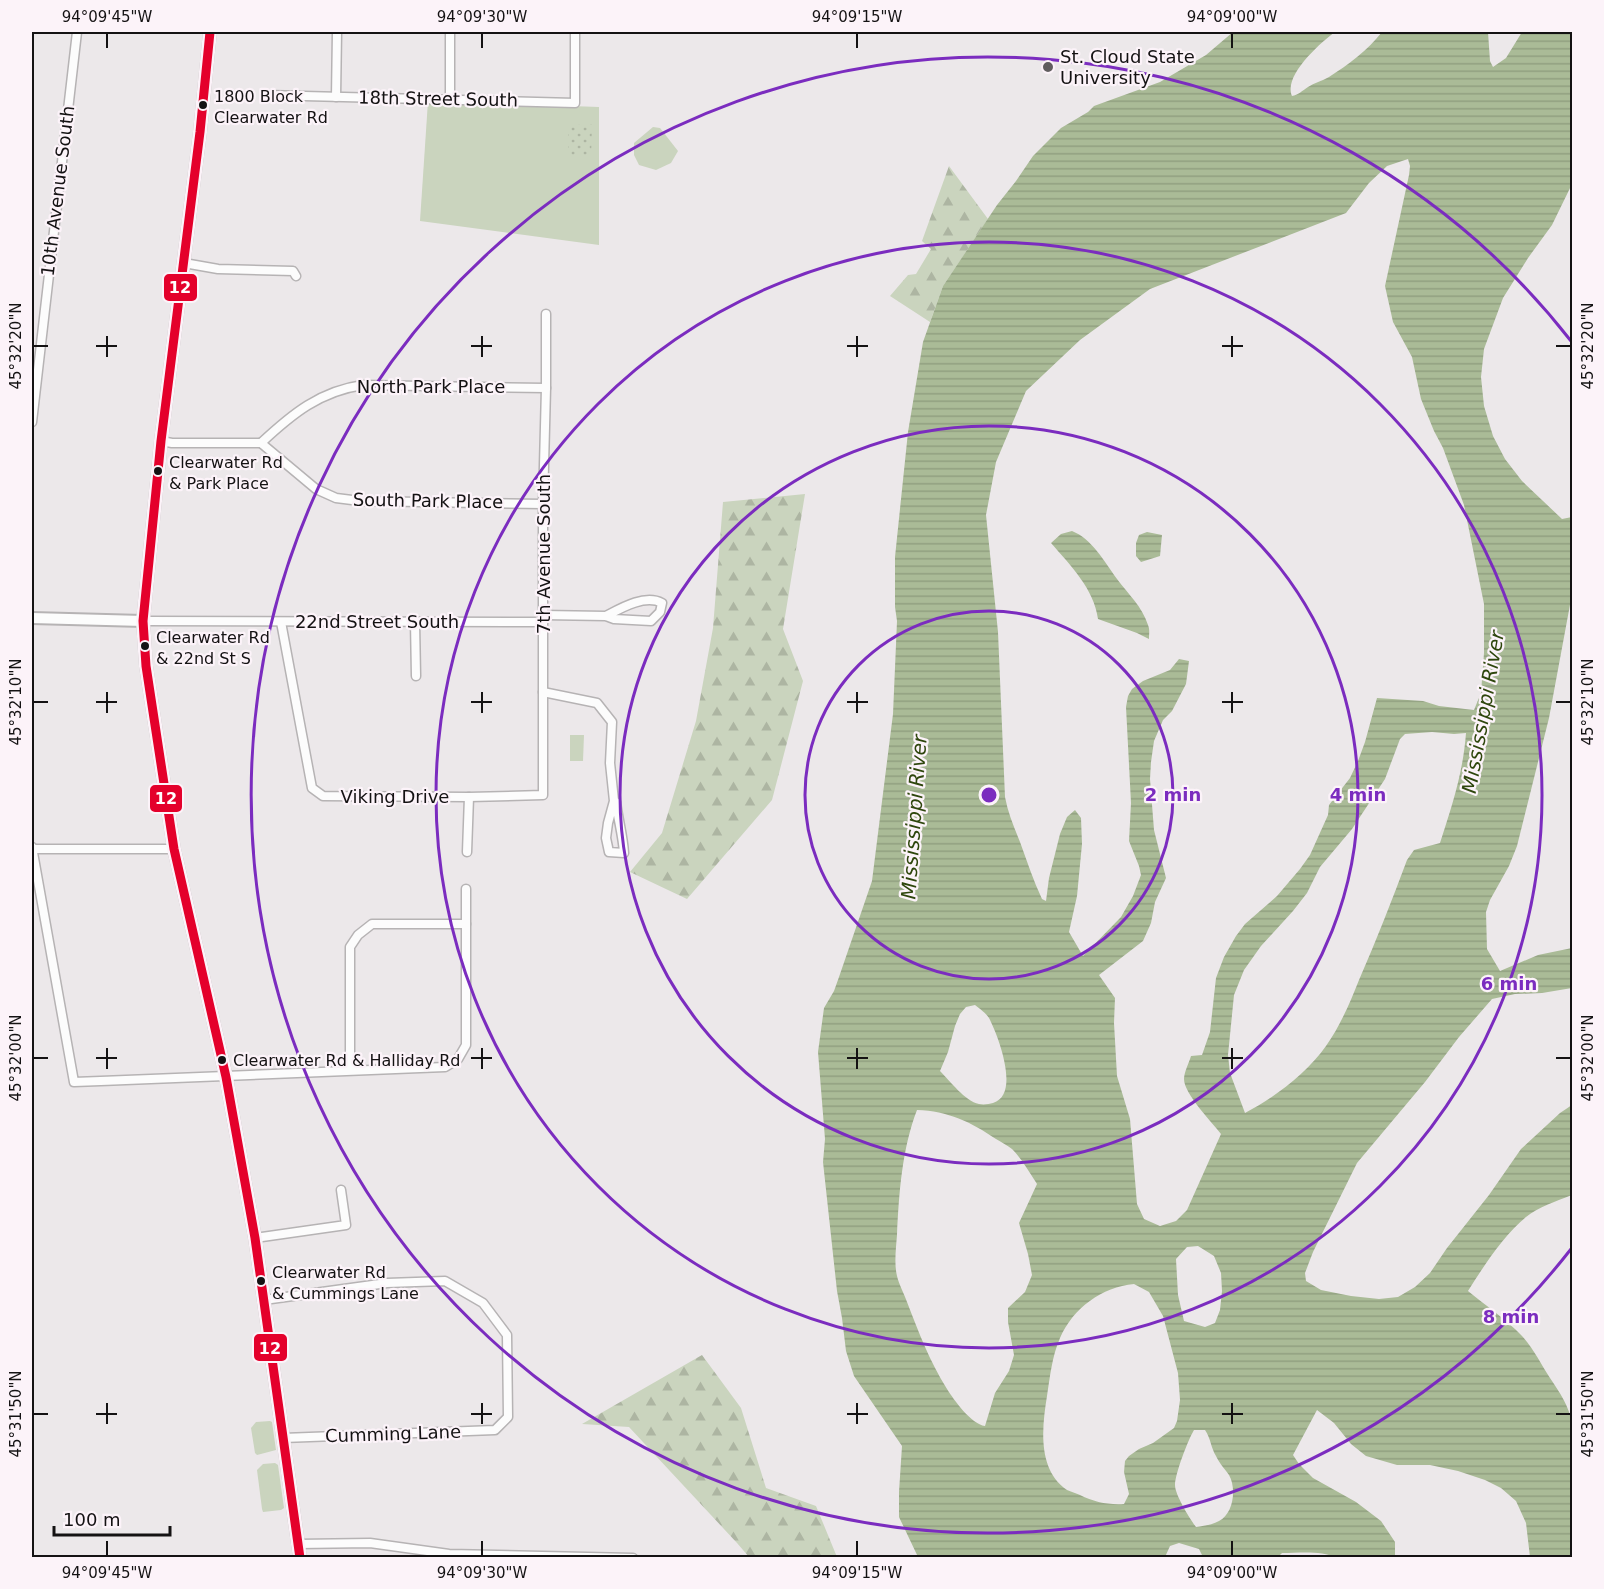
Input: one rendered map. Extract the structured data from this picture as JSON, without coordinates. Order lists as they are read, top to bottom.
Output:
{
  "streets": {
    "street": [
      "18th Street South",
      "10th Avenue South",
      "North Park Place",
      "South Park Place",
      "7th Avenue South",
      "22nd Street South",
      "Viking Drive",
      "Cumming Lane"
    ]
  },
  "crossings": [
    ["North Park Place", "South Park Place"],
    ["North Park Place", "7th Avenue South"],
    ["South Park Place", "7th Avenue South"],
    ["7th Avenue South", "22nd Street South"],
    ["7th Avenue South", "Viking Drive"],
    ["22nd Street South", "Viking Drive"]
  ],
  "water": ["Mississippi River"],
  "places": [
    "St. Cloud State University",
    "1800 Block Clearwater Rd",
    "Clearwater Rd & Park Place",
    "Clearwater Rd & 22nd St S",
    "Clearwater Rd & Halliday Rd",
    "Clearwater Rd & Cummings Lane"
  ],
  "lines": ["transit line 12"],
  "scale_bar": "100 m",
  "coordinates": [
    "94°09'45\"W",
    "94°09'30\"W",
    "94°09'15\"W",
    "94°09'00\"W",
    "45°32'20\"N",
    "45°32'10\"N",
    "45°32'00\"N",
    "45°31'50\"N"
  ],
  "rings": [
    "2 min",
    "4 min",
    "6 min",
    "8 min"
  ]
}
